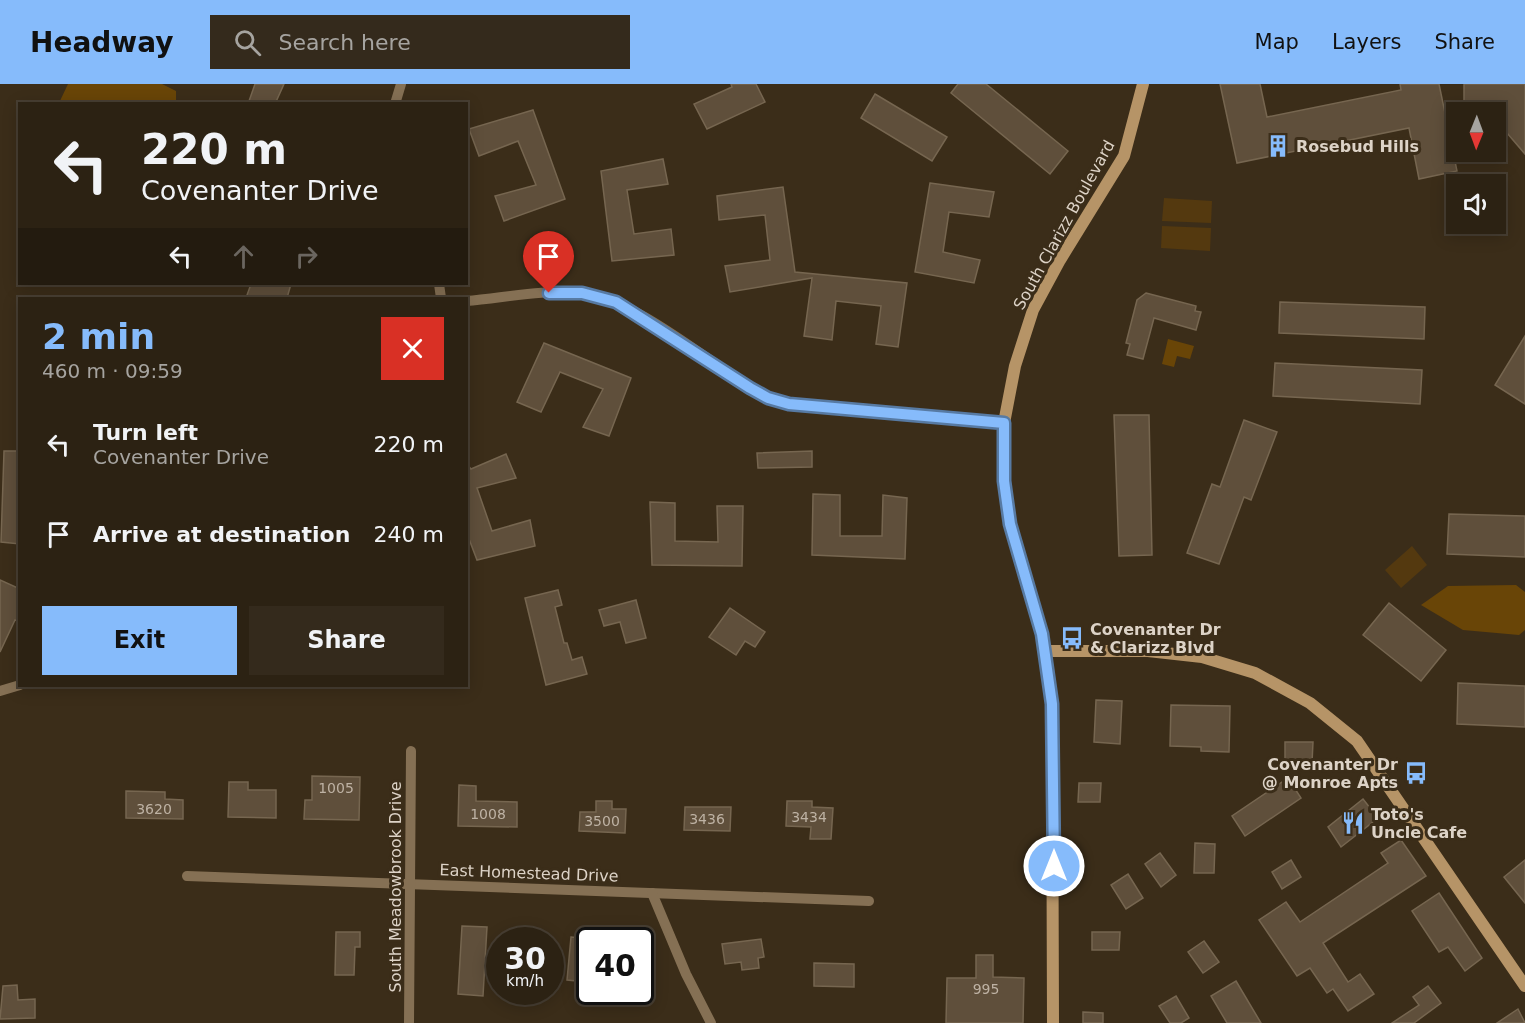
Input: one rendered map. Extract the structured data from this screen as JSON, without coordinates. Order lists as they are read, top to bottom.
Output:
{
  "streets": {
    "street": ["South Clarizz Boulevard", "East Homestead Drive", "South Meadowbrook Drive"]
  },
  "crossings": [
    ["East Homestead Drive", "South Meadowbrook Drive"]
  ],
  "places": {
    "building": ["Rosebud Hills"],
    "bus stop": ["Covenanter Dr & Clarizz Blvd", "Covenanter Dr @ Monroe Apts"],
    "restaurant": ["Toto's Uncle Cafe"]
  },
  "house_numbers": [
    "1005",
    "3620",
    "1008",
    "3434",
    "3436",
    "3500",
    "995"
  ],
  "north": "bottom",
  "page": {
    "header": "Headway",
    "search": "Search here",
    "nav": ["Map", "Layers", "Share"],
    "turn": ["220 m", "Covenanter Drive"],
    "heading": ["2 min", "460 m · 09:59"],
    "list": [
      {
        "name": "Turn left",
        "note": "Covenanter Drive",
        "value": "220 m"
      },
      {
        "name": "Arrive at destination",
        "value": "240 m"
      }
    ],
    "buttons": ["Exit", "Share"],
    "speed": "30 km/h",
    "limit": "40"
  }
}
